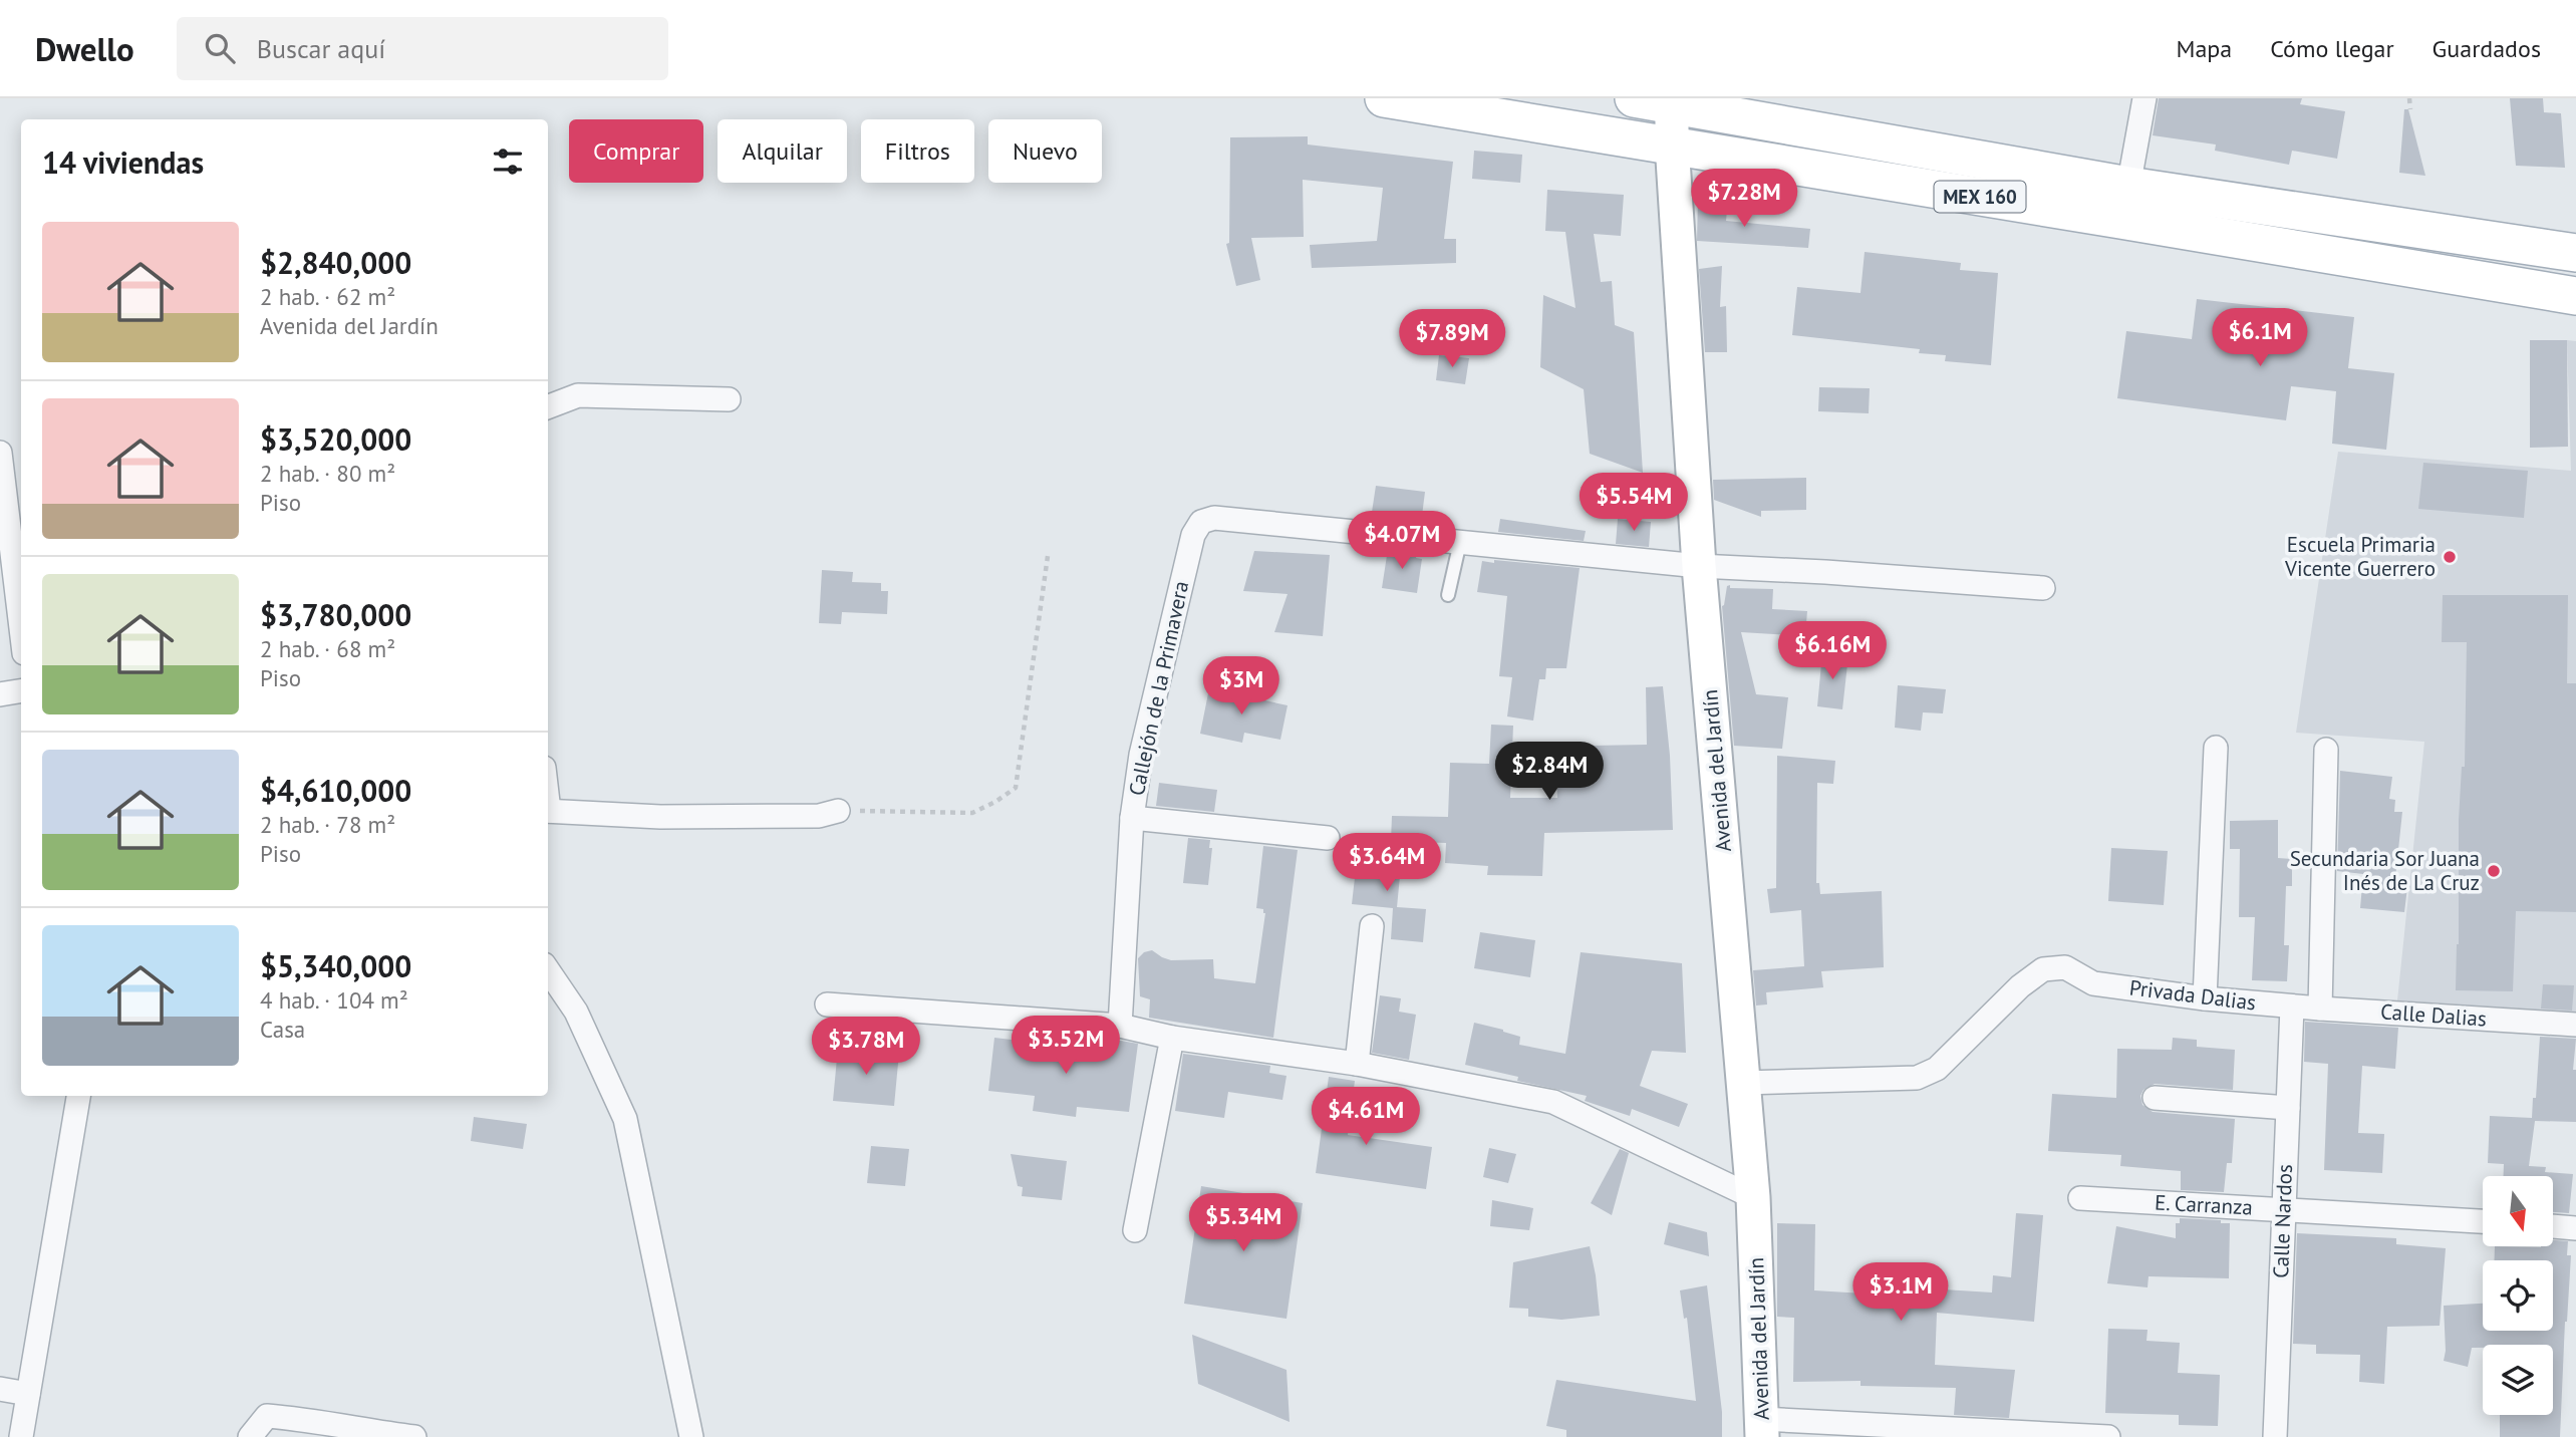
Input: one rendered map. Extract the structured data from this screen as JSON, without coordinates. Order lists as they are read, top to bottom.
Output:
{
  "streets": {
    "main road": ["MEX 160", "Avenida del Jardín"],
    "street": [
      "Callejón de la Primavera",
      "Privada Dalias",
      "Calle Dalias",
      "E. Carranza",
      "Calle Nardos"
    ]
  },
  "crossings": [
    ["MEX 160", "Avenida del Jardín"],
    ["Avenida del Jardín", "Privada Dalias"],
    ["Privada Dalias", "Calle Dalias"],
    ["Privada Dalias", "Calle Nardos"],
    ["Calle Dalias", "Calle Nardos"],
    ["E. Carranza", "Calle Nardos"]
  ],
  "places": ["Escuela Primaria Vicente Guerrero", "Secundaria Sor Juana Inés de La Cruz"],
  "north": "bottom",
  "page": {
    "header": "Dwello",
    "search": "Buscar aquí",
    "nav": ["Mapa", "Cómo llegar", "Guardados"],
    "chip": [
      "Comprar",
      "Alquilar",
      "Filtros",
      "Nuevo"
    ],
    "heading": "14 viviendas",
    "price": [
      "$7.28M",
      "$6.1M",
      "$7.89M",
      "$5.54M",
      "$4.07M",
      "$6.16M",
      "$3M",
      "$2.84M",
      "$3.64M",
      "$3.52M",
      "$3.78M",
      "$4.61M",
      "$5.34M",
      "$3.1M"
    ],
    "list": [
      {
        "name": "$2,840,000",
        "note": "2 hab. · 62 m² · Avenida del Jardín"
      },
      {
        "name": "$3,520,000",
        "note": "2 hab. · 80 m² · Piso"
      },
      {
        "name": "$3,780,000",
        "note": "2 hab. · 68 m² · Piso"
      },
      {
        "name": "$4,610,000",
        "note": "2 hab. · 78 m² · Piso"
      },
      {
        "name": "$5,340,000",
        "note": "4 hab. · 104 m² · Casa"
      }
    ]
  }
}
